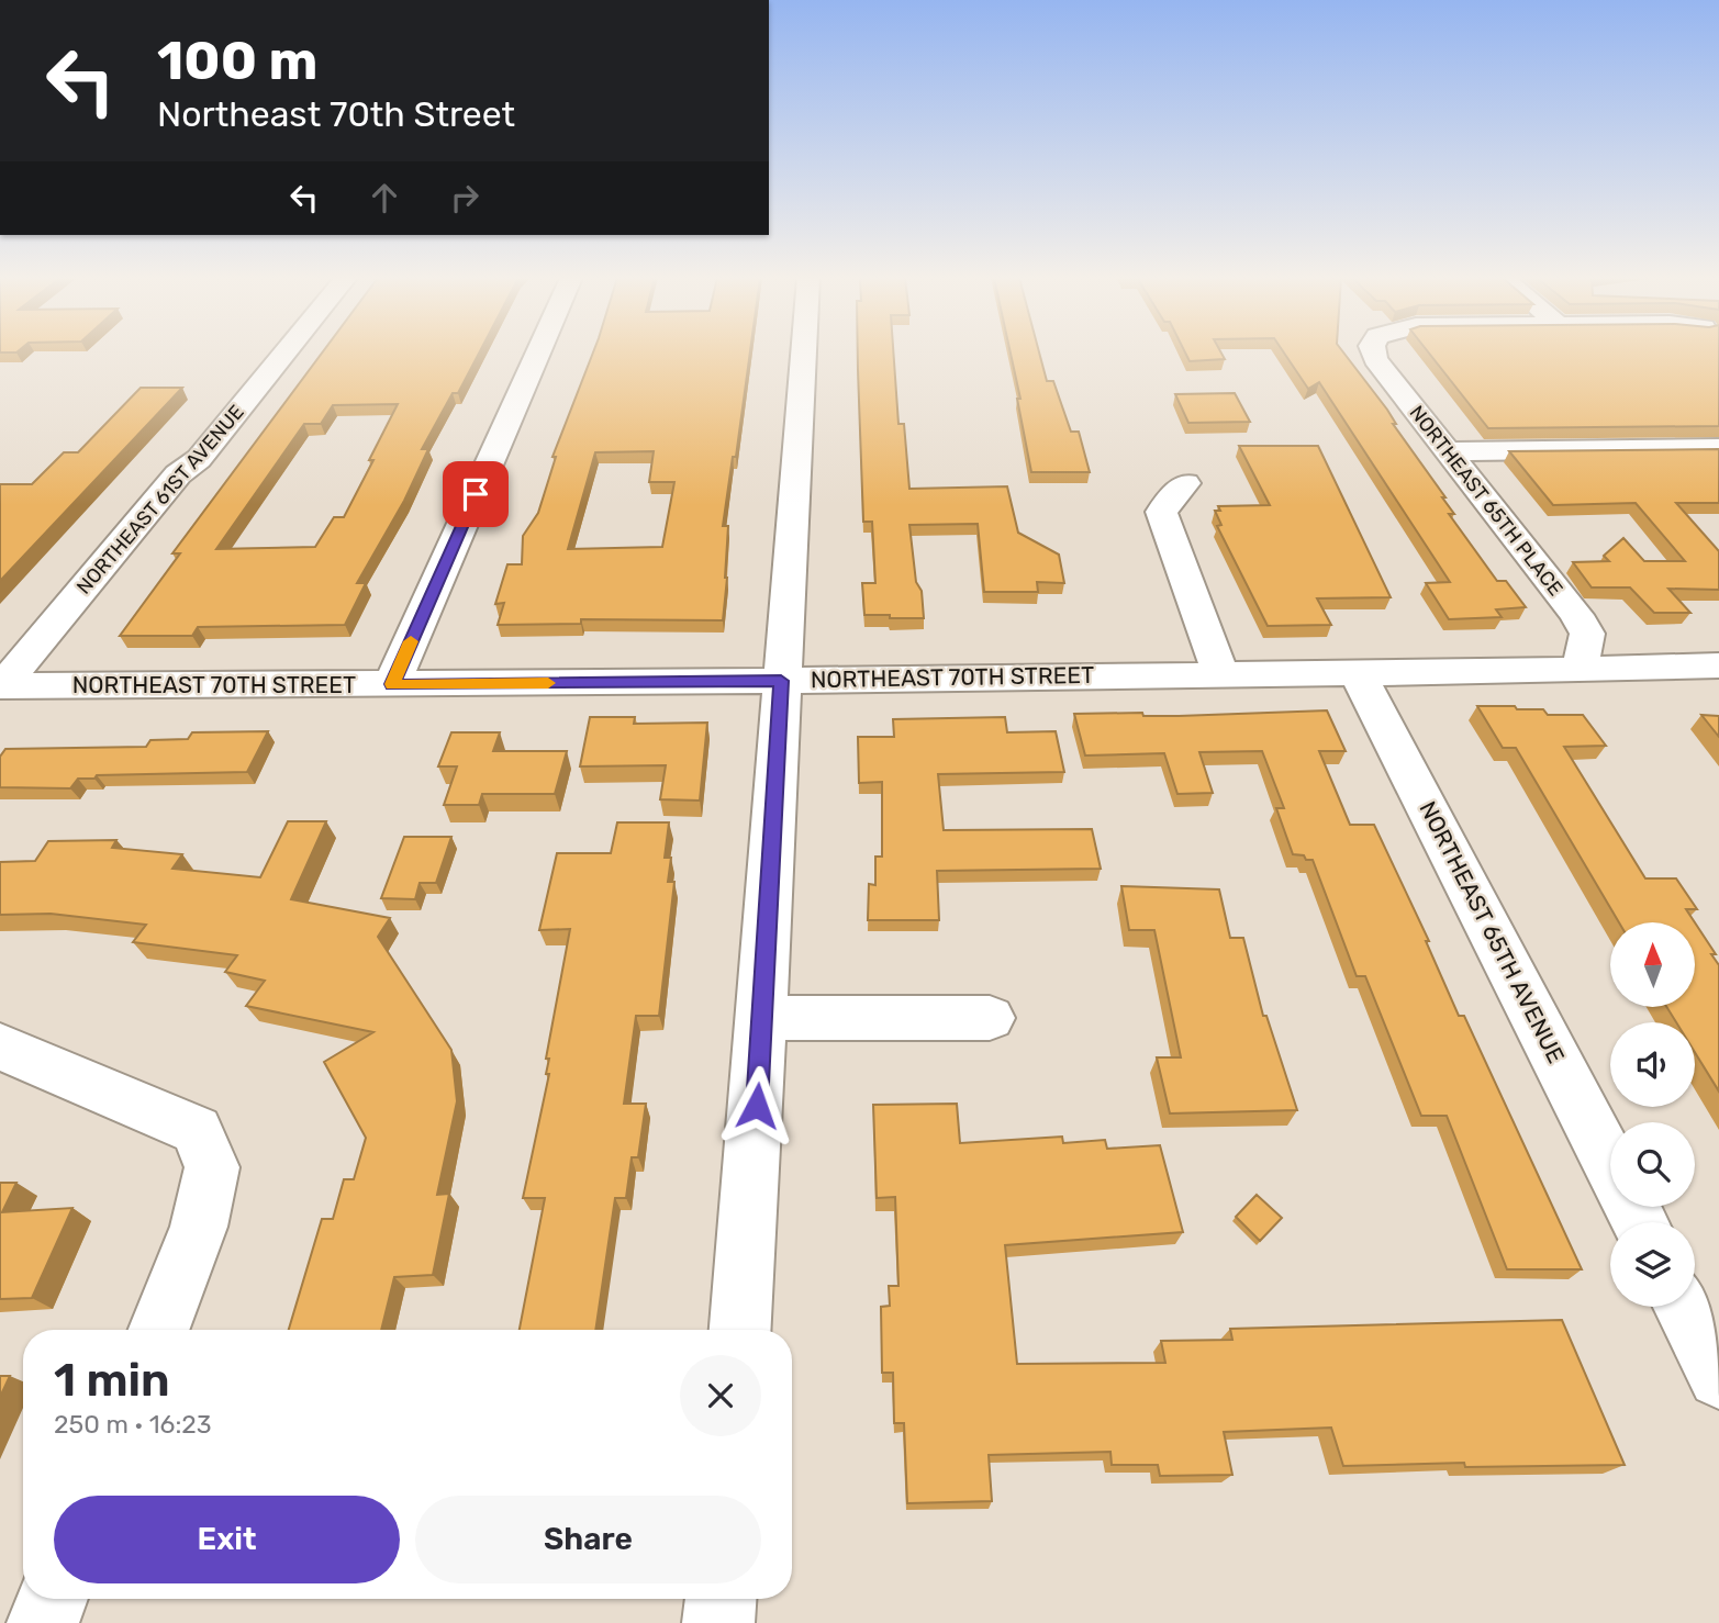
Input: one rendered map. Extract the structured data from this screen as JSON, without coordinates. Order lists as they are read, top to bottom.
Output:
{
  "streets": {
    "street": [
      "NORTHEAST 61ST AVENUE",
      "NORTHEAST 65TH PLACE",
      "NORTHEAST 70TH STREET",
      "NORTHEAST 65TH AVENUE"
    ]
  },
  "crossings": [
    ["NORTHEAST 61ST AVENUE", "NORTHEAST 70TH STREET"],
    ["NORTHEAST 65TH PLACE", "NORTHEAST 70TH STREET"],
    ["NORTHEAST 70TH STREET", "NORTHEAST 65TH AVENUE"]
  ],
  "north": "top",
  "page": {
    "turn": ["100 m", "Northeast 70th Street"],
    "heading": ["1 min", "250 m · 16:23"],
    "buttons": ["Exit", "Share"]
  }
}
